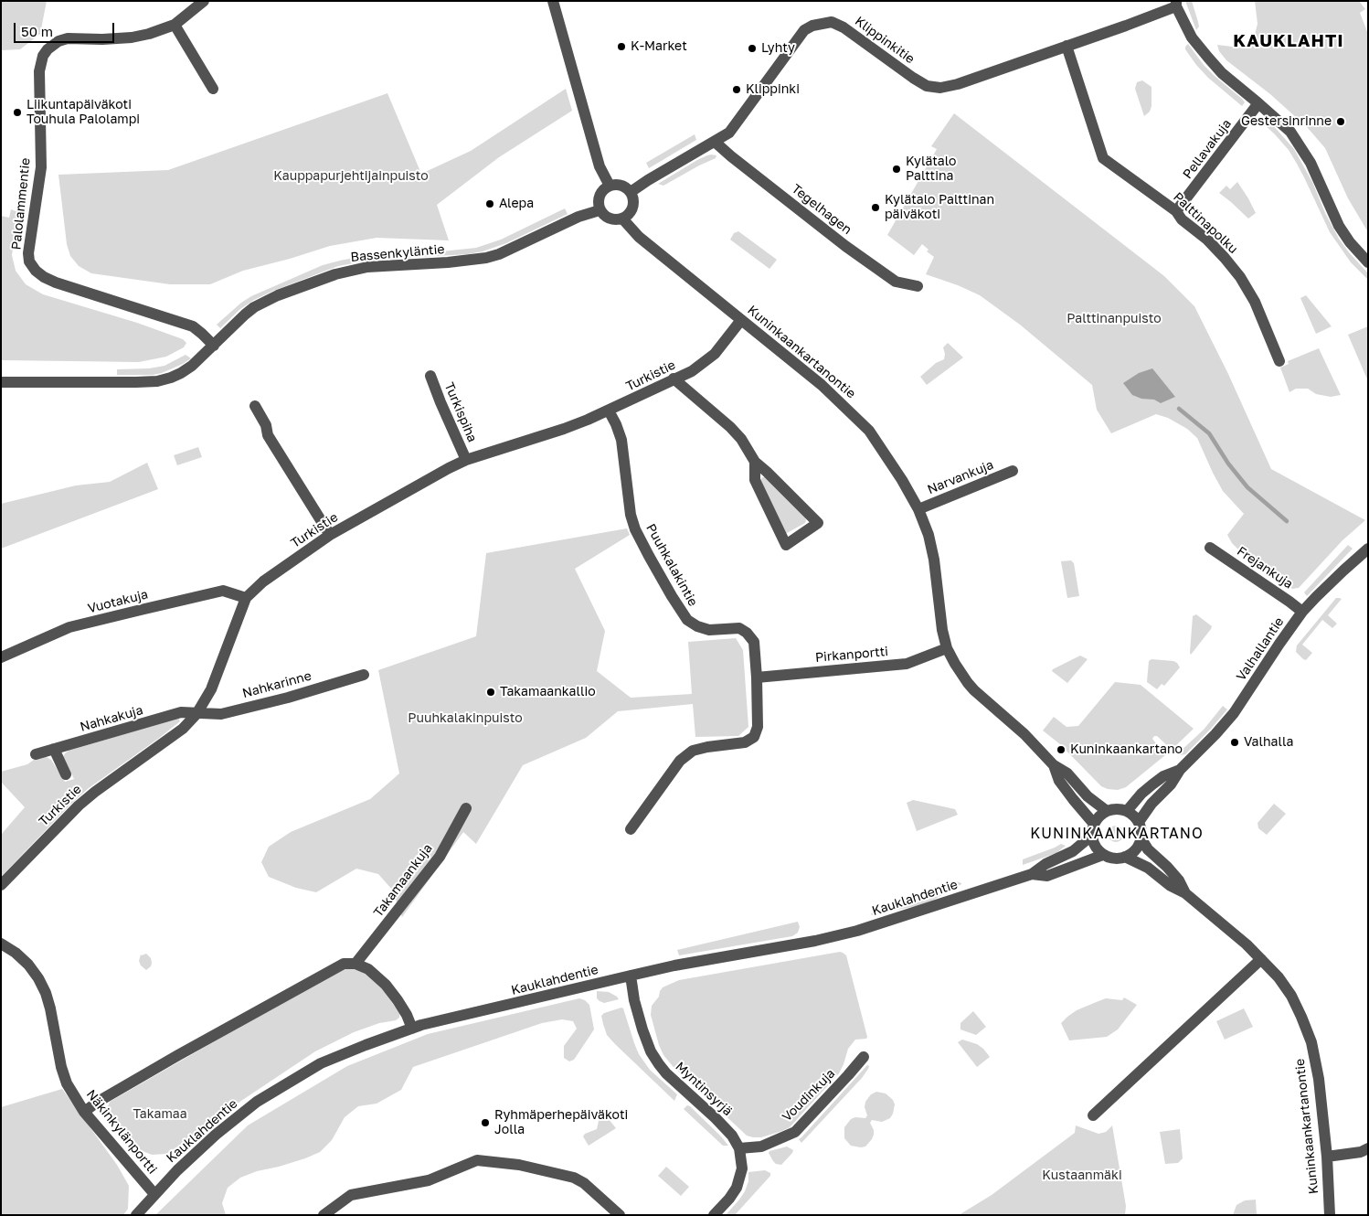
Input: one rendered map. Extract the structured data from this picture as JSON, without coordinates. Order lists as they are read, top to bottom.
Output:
{
  "streets": {
    "street": [
      "Klippinkitie",
      "Pellavakuja",
      "Palolammentie",
      "Tegelhagen",
      "Palttinapolku",
      "Bassenkyläntie",
      "Kuninkaankartanontie",
      "Turkistie",
      "Turkispiha",
      "Narvankuja",
      "Puuhkalakintie",
      "Frejankuja",
      "Vuotakuja",
      "Valhallantie",
      "Pirkanportti",
      "Nahkarinne",
      "Nahkakuja",
      "Takamaankuja",
      "Kauklahdentie",
      "Myntinsyrjä",
      "Voudinkuja",
      "Näkinkylänportti"
    ]
  },
  "crossings": [
    ["Klippinkitie", "Tegelhagen"],
    ["Klippinkitie", "Palttinapolku"],
    ["Klippinkitie", "Bassenkyläntie"],
    ["Klippinkitie", "Kuninkaankartanontie"],
    ["Pellavakuja", "Palttinapolku"],
    ["Palolammentie", "Bassenkyläntie"],
    ["Bassenkyläntie", "Kuninkaankartanontie"],
    ["Kuninkaankartanontie", "Turkistie"],
    ["Kuninkaankartanontie", "Narvankuja"],
    ["Kuninkaankartanontie", "Valhallantie"],
    ["Kuninkaankartanontie", "Pirkanportti"],
    ["Kuninkaankartanontie", "Kauklahdentie"],
    ["Turkistie", "Turkispiha"],
    ["Turkistie", "Puuhkalakintie"],
    ["Turkistie", "Vuotakuja"],
    ["Turkistie", "Nahkarinne"],
    ["Turkistie", "Nahkakuja"],
    ["Puuhkalakintie", "Pirkanportti"],
    ["Frejankuja", "Valhallantie"],
    ["Valhallantie", "Kauklahdentie"],
    ["Nahkarinne", "Nahkakuja"],
    ["Kauklahdentie", "Myntinsyrjä"],
    ["Kauklahdentie", "Näkinkylänportti"],
    ["Myntinsyrjä", "Voudinkuja"]
  ],
  "districts": ["KAUKLAHTI", "KUNINKAANKARTANO"],
  "parks": [
    "Kauppapurjehtijainpuisto",
    "Palttinanpuisto",
    "Puuhkalakinpuisto",
    "Takamaa",
    "Kustaanmäki"
  ],
  "places": [
    "K-Market",
    "Lyhty",
    "Klippinki",
    "Liikuntapäiväkoti Touhula Palolampi",
    "Gestersinrinne",
    "Kylätalo Palttina",
    "Alepa",
    "Kylätalo Palttinan päiväkoti",
    "Takamaankallio",
    "Valhalla",
    "Kuninkaankartano",
    "Ryhmäperhepäiväkoti Jolla"
  ],
  "scale_bar": "50 m"
}
